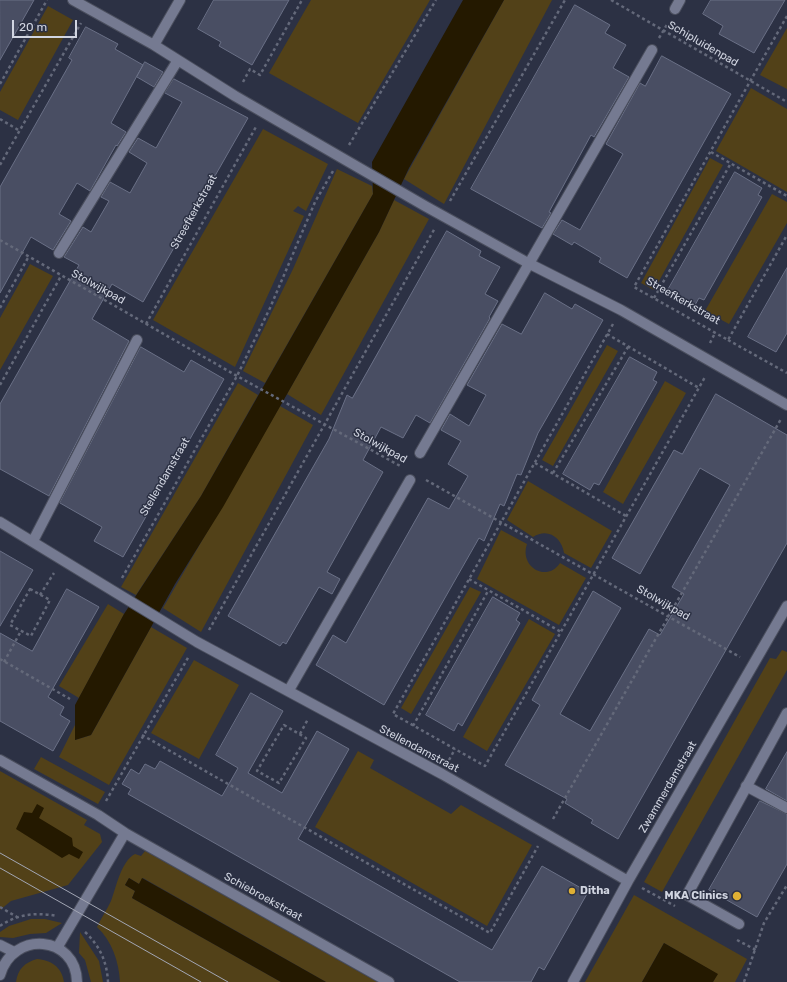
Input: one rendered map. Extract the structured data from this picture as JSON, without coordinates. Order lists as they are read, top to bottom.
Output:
{
  "streets": {
    "street": ["Stellendamstraat", "Zwammerdamstraat", "Schiebroekstraat"],
    "path": ["Schipluidenpad", "Streefkerkstraat", "Stolwijkpad"]
  },
  "crossings": [
    ["Schipluidenpad", "Streefkerkstraat"],
    ["Streefkerkstraat", "Stolwijkpad"],
    ["Stolwijkpad", "Stellendamstraat"],
    ["Stolwijkpad", "Zwammerdamstraat"],
    ["Stellendamstraat", "Zwammerdamstraat"]
  ],
  "places": ["Ditha", "MKA Clinics"],
  "scale_bar": "20 m"
}
